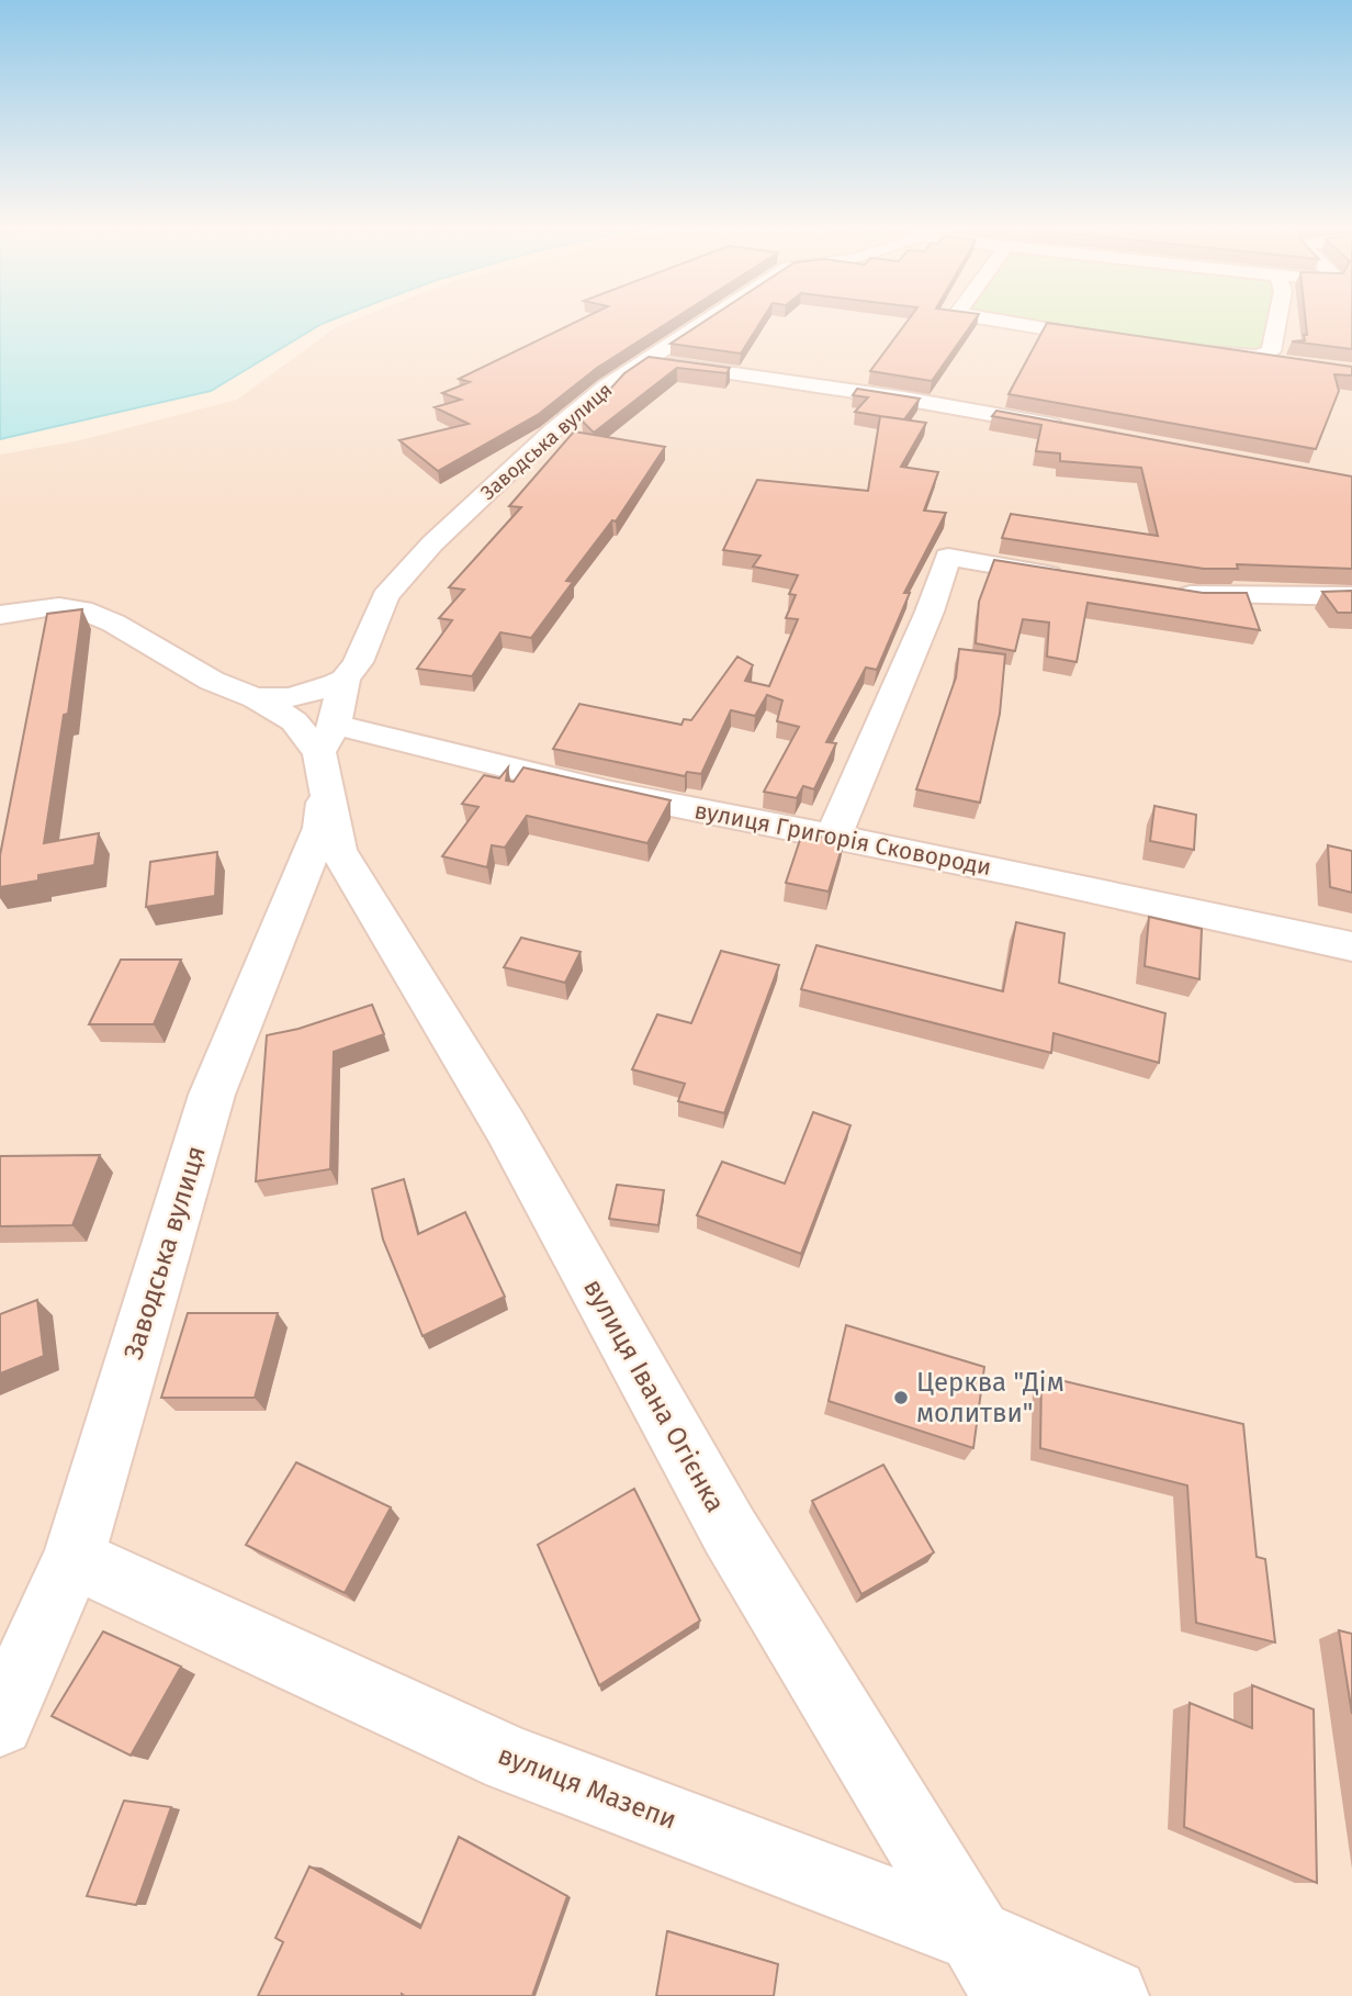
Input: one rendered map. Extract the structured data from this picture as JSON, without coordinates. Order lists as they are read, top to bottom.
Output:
{
  "streets": {
    "street": [
      "Заводська вулиця",
      "вулиця Григорія Сковороди",
      "вулиця Івана Огієнка",
      "вулиця Мазепи"
    ]
  },
  "crossings": [
    ["Заводська вулиця", "вулиця Григорія Сковороди"],
    ["Заводська вулиця", "вулиця Івана Огієнка"],
    ["Заводська вулиця", "вулиця Мазепи"],
    ["вулиця Григорія Сковороди", "вулиця Івана Огієнка"],
    ["вулиця Івана Огієнка", "вулиця Мазепи"]
  ],
  "places": ["Церква \"Дім молитви\""]
}
